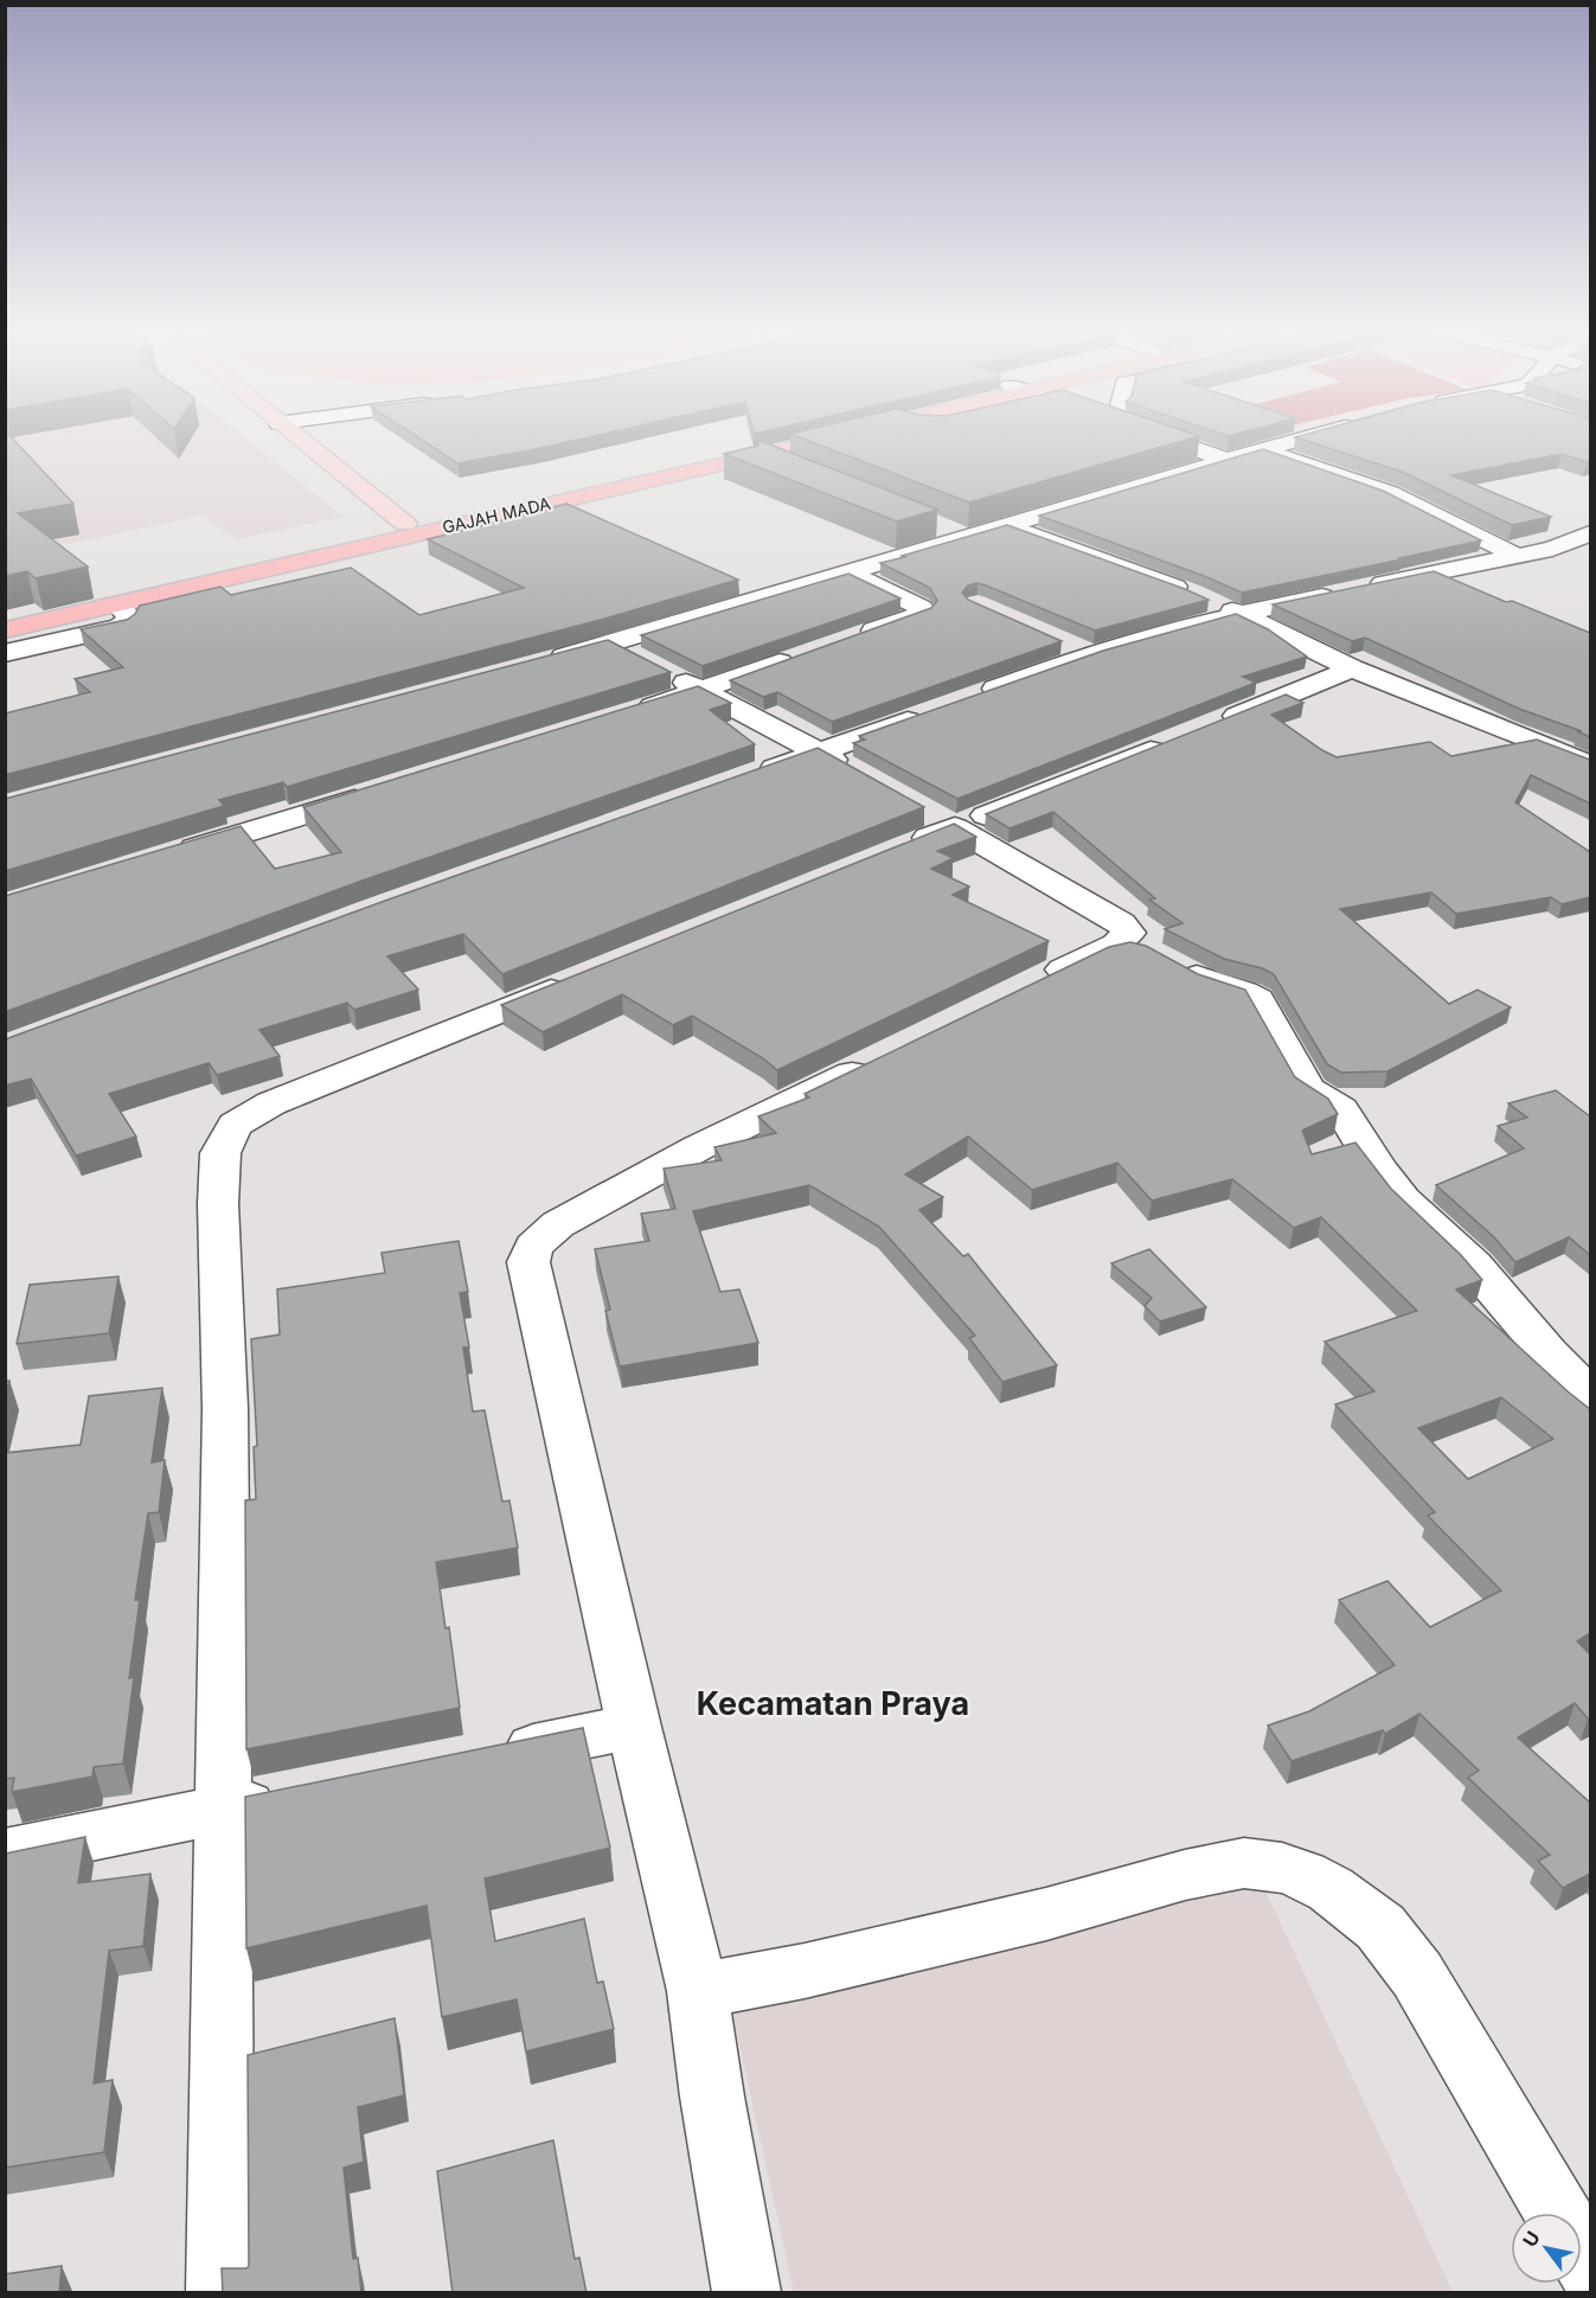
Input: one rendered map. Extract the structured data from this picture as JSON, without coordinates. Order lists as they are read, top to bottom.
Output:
{
  "streets": {
    "highway": ["GAJAH MADA"]
  },
  "districts": ["Kecamatan Praya"],
  "north": "top left"
}
